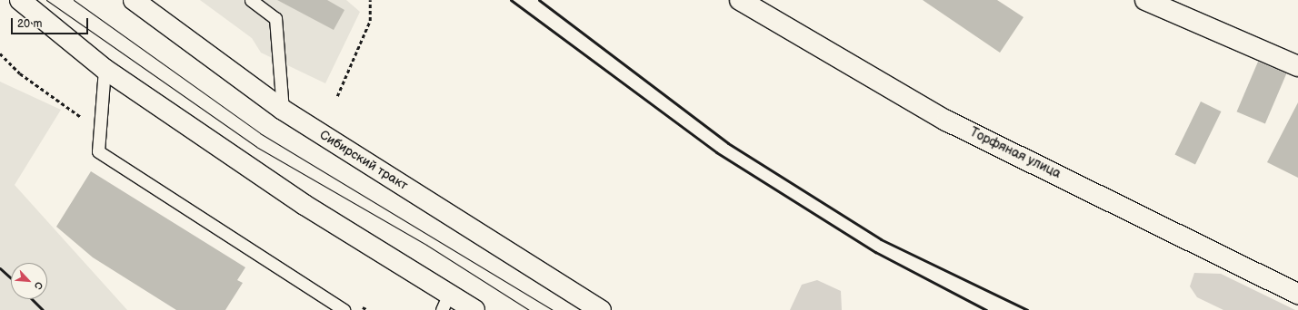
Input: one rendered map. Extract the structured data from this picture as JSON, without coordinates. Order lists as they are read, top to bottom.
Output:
{
  "streets": {
    "main road": ["Торфяная улица", "Сибирский тракт"]
  },
  "scale_bar": "20 m",
  "north": "bottom right"
}
